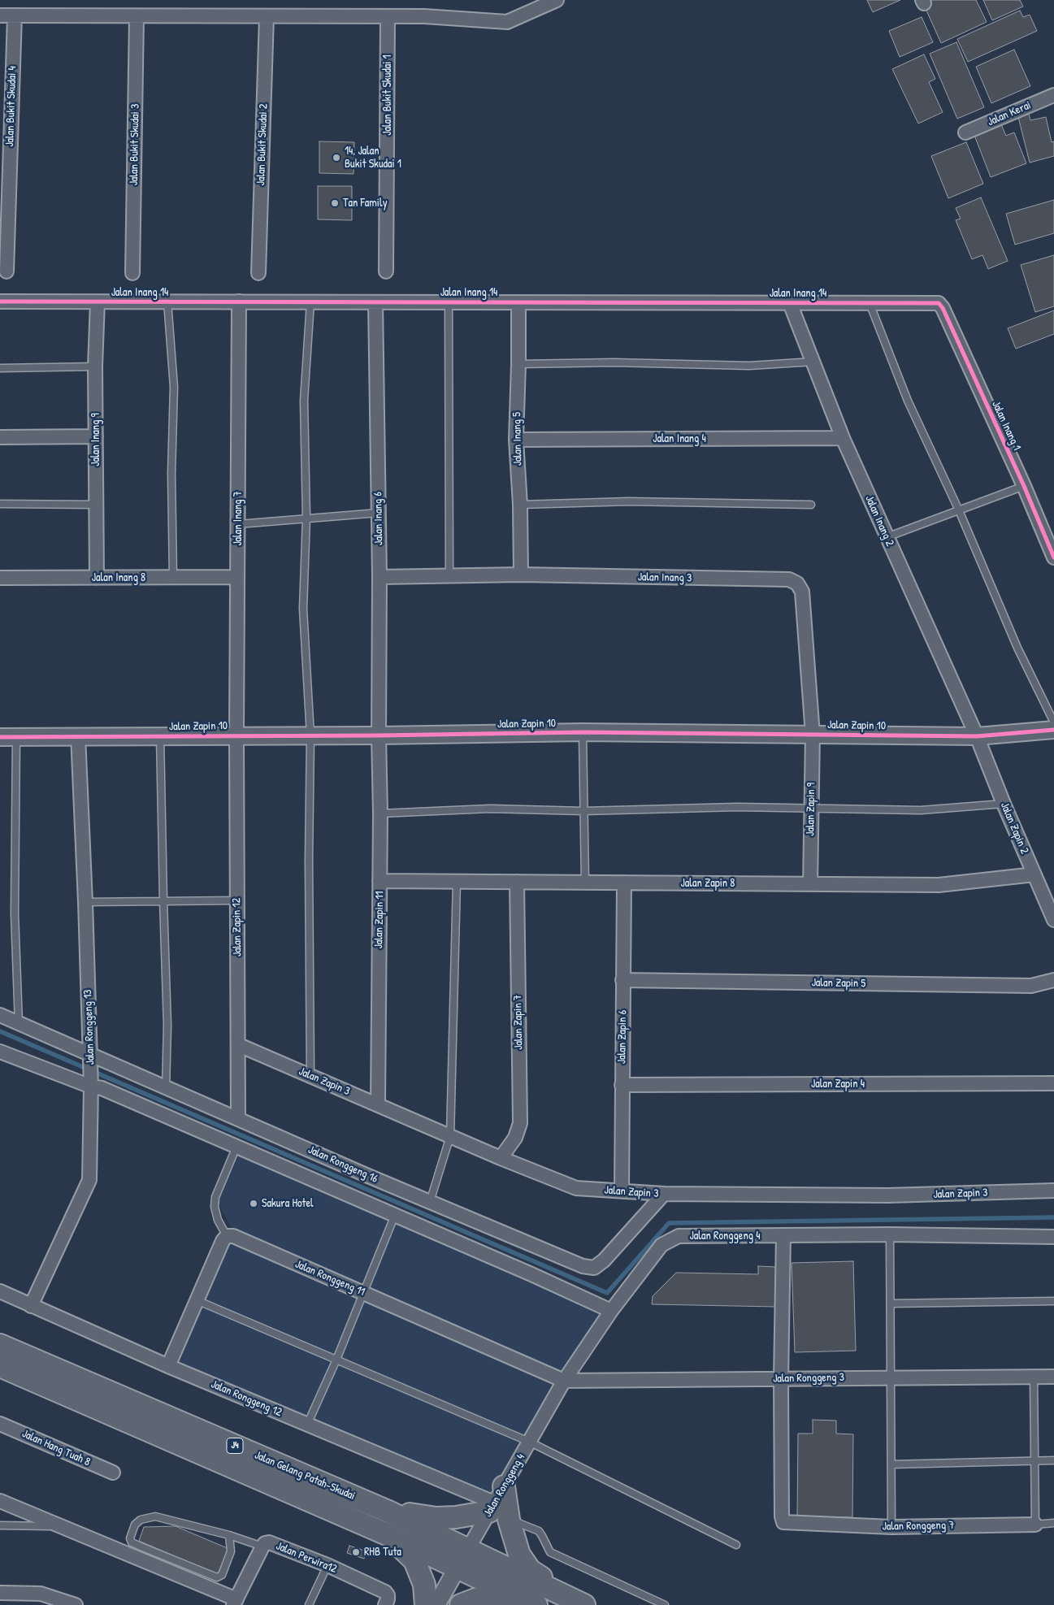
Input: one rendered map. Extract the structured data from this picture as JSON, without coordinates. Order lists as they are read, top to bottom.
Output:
{
  "streets": {
    "main road": ["J4", "Jalan Gelang Patah-Skudai"],
    "street": [
      "Jalan Bukit Skudai 1",
      "Jalan Bukit Skudai 4",
      "Jalan Kerai",
      "Jalan Bukit Skudai 3",
      "Jalan Bukit Skudai 2",
      "Jalan Inang 14",
      "Jalan Inang 1",
      "Jalan Inang 5",
      "Jalan Inang 4",
      "Jalan Inang 9",
      "Jalan Inang 7",
      "Jalan Inang 6",
      "Jalan Inang 2",
      "Jalan Inang 8",
      "Jalan Inang 3",
      "Jalan Zapin 10",
      "Jalan Zapin 9",
      "Jalan Zapin 2",
      "Jalan Zapin 8",
      "Jalan Zapin 11",
      "Jalan Zapin 12",
      "Jalan Zapin 5",
      "Jalan Zapin 7",
      "Jalan Ronggeng 13",
      "Jalan Zapin 6",
      "Jalan Zapin 3",
      "Jalan Zapin 4",
      "Jalan Ronggeng 16",
      "Jalan Ronggeng 4",
      "Jalan Ronggeng 11",
      "Jalan Ronggeng 3",
      "Jalan Ronggeng 12",
      "Jalan Hang Tuah 8",
      "Jalan Ronggeng 7",
      "Jalan Perwira12"
    ]
  },
  "crossings": [
    ["Jalan Inang 14", "Jalan Inang 1"],
    ["Jalan Inang 14", "Jalan Inang 5"],
    ["Jalan Inang 14", "Jalan Inang 9"],
    ["Jalan Inang 14", "Jalan Inang 7"],
    ["Jalan Inang 14", "Jalan Inang 6"],
    ["Jalan Inang 14", "Jalan Inang 2"],
    ["Jalan Inang 5", "Jalan Inang 4"],
    ["Jalan Inang 5", "Jalan Inang 3"],
    ["Jalan Inang 4", "Jalan Inang 2"],
    ["Jalan Inang 9", "Jalan Inang 8"],
    ["Jalan Inang 7", "Jalan Inang 8"],
    ["Jalan Inang 7", "Jalan Zapin 10"],
    ["Jalan Inang 7", "Jalan Zapin 12"],
    ["Jalan Inang 6", "Jalan Inang 3"],
    ["Jalan Inang 6", "Jalan Zapin 10"],
    ["Jalan Inang 6", "Jalan Zapin 11"],
    ["Jalan Inang 2", "Jalan Zapin 10"],
    ["Jalan Inang 2", "Jalan Zapin 2"],
    ["Jalan Inang 3", "Jalan Zapin 10"],
    ["Jalan Inang 3", "Jalan Zapin 9"],
    ["Jalan Zapin 10", "Jalan Zapin 9"],
    ["Jalan Zapin 10", "Jalan Zapin 2"],
    ["Jalan Zapin 10", "Jalan Zapin 11"],
    ["Jalan Zapin 10", "Jalan Zapin 12"],
    ["Jalan Zapin 10", "Jalan Ronggeng 13"],
    ["Jalan Zapin 9", "Jalan Zapin 8"],
    ["Jalan Zapin 2", "Jalan Zapin 8"],
    ["Jalan Zapin 8", "Jalan Zapin 11"],
    ["Jalan Zapin 8", "Jalan Zapin 7"],
    ["Jalan Zapin 8", "Jalan Zapin 6"],
    ["Jalan Zapin 11", "Jalan Zapin 3"],
    ["Jalan Zapin 12", "Jalan Zapin 3"],
    ["Jalan Zapin 12", "Jalan Ronggeng 16"],
    ["Jalan Zapin 5", "Jalan Zapin 6"],
    ["Jalan Zapin 7", "Jalan Zapin 3"],
    ["Jalan Ronggeng 13", "Jalan Ronggeng 16"],
    ["Jalan Ronggeng 13", "Jalan Ronggeng 12"],
    ["Jalan Zapin 6", "Jalan Zapin 3"],
    ["Jalan Zapin 6", "Jalan Zapin 4"],
    ["Jalan Zapin 3", "Jalan Ronggeng 16"],
    ["Jalan Ronggeng 4", "Jalan Ronggeng 11"],
    ["Jalan Ronggeng 4", "Jalan Ronggeng 3"],
    ["Jalan Ronggeng 4", "Jalan Ronggeng 12"],
    ["Jalan Ronggeng 4", "Jalan Gelang Patah-Skudai"],
    ["Jalan Ronggeng 11", "Jalan Ronggeng 3"],
    ["Jalan Ronggeng 3", "Jalan Ronggeng 7"]
  ],
  "places": [
    "14, Jalan Bukit Skudai 1",
    "Tan Family",
    "Sakura Hotel",
    "RHB Tuta"
  ]
}
